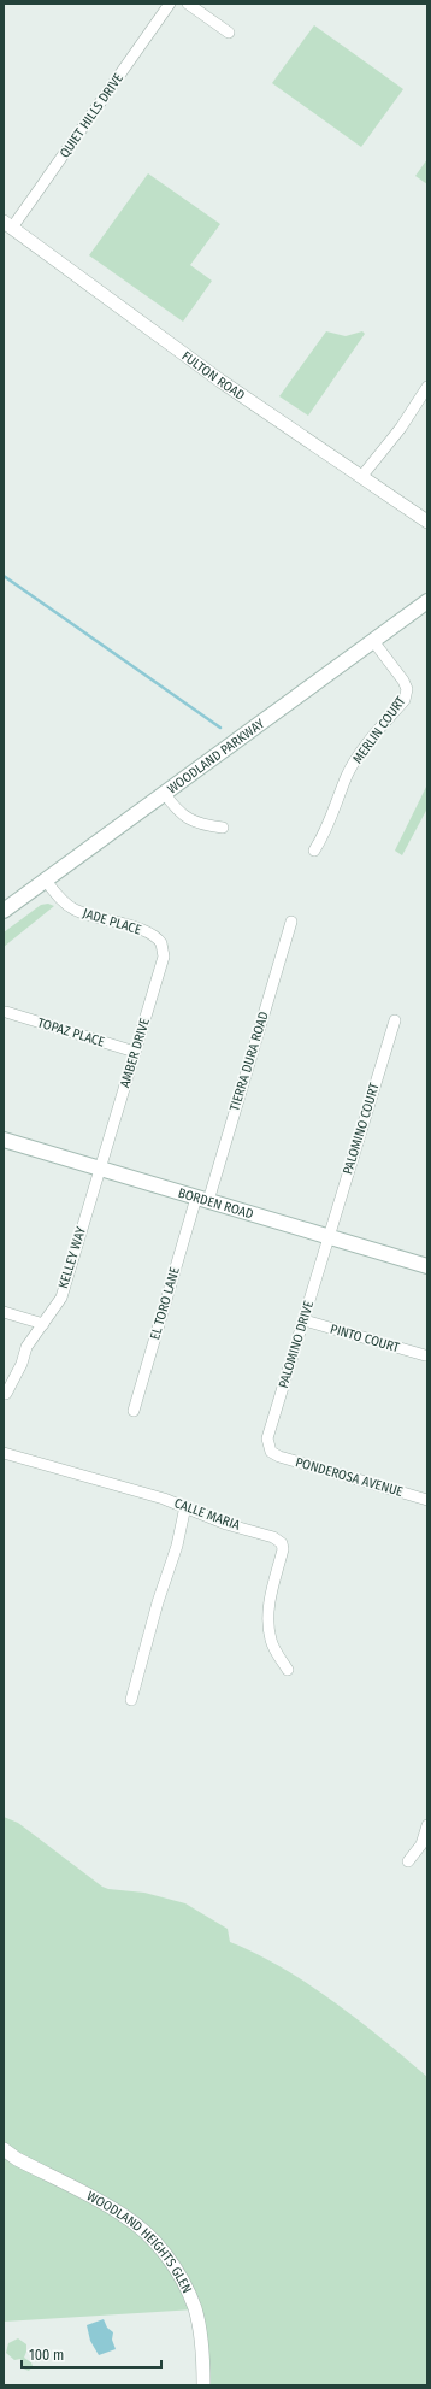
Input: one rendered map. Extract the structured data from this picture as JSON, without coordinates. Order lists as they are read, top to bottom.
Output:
{
  "streets": {
    "main road": ["WOODLAND PARKWAY", "BORDEN ROAD"],
    "street": [
      "QUIET HILLS DRIVE",
      "FULTON ROAD",
      "MERLIN COURT",
      "JADE PLACE",
      "TOPAZ PLACE",
      "AMBER DRIVE",
      "TIERRA DURA ROAD",
      "PALOMINO COURT",
      "KELLEY WAY",
      "EL TORO LANE",
      "PINTO COURT",
      "PALOMINO DRIVE",
      "PONDEROSA AVENUE",
      "CALLE MARIA",
      "WOODLAND HEIGHTS GLEN"
    ]
  },
  "crossings": [
    ["QUIET HILLS DRIVE", "FULTON ROAD"],
    ["MERLIN COURT", "WOODLAND PARKWAY"],
    ["WOODLAND PARKWAY", "JADE PLACE"],
    ["JADE PLACE", "AMBER DRIVE"],
    ["TOPAZ PLACE", "AMBER DRIVE"],
    ["AMBER DRIVE", "BORDEN ROAD"],
    ["AMBER DRIVE", "KELLEY WAY"],
    ["TIERRA DURA ROAD", "BORDEN ROAD"],
    ["TIERRA DURA ROAD", "EL TORO LANE"],
    ["PALOMINO COURT", "BORDEN ROAD"],
    ["PALOMINO COURT", "PALOMINO DRIVE"],
    ["BORDEN ROAD", "KELLEY WAY"],
    ["BORDEN ROAD", "EL TORO LANE"],
    ["BORDEN ROAD", "PALOMINO DRIVE"],
    ["PINTO COURT", "PALOMINO DRIVE"],
    ["PALOMINO DRIVE", "PONDEROSA AVENUE"]
  ],
  "scale_bar": "100 m"
}
